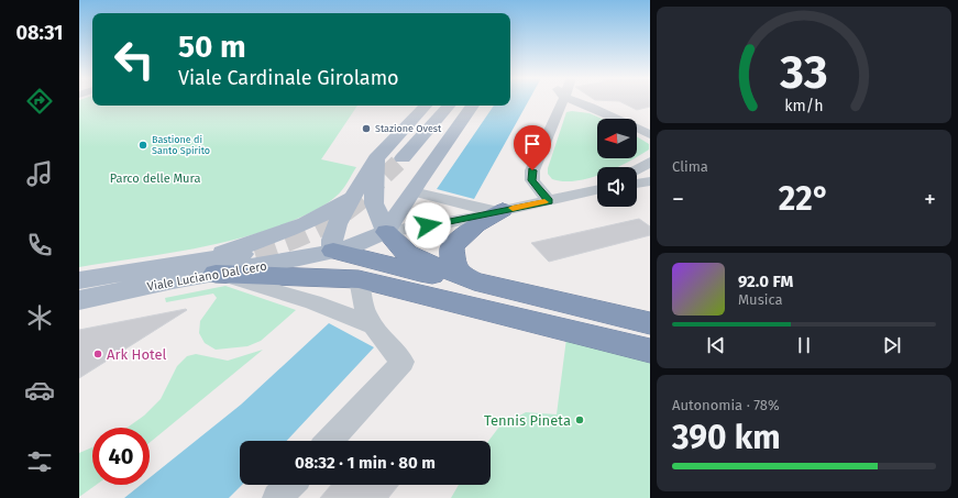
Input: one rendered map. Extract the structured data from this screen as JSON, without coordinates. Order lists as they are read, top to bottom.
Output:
{
  "streets": {
    "main road": ["Viale Luciano Dal Cero"]
  },
  "parks": ["Parco delle Mura"],
  "places": [
    "Stazione Ovest",
    "Bastione di Santo Spirito",
    "Ark Hotel",
    "Tennis Pineta"
  ],
  "north": "left",
  "page": {
    "tabs": "08:31",
    "turn": ["50 m", "Viale Cardinale Girolamo"],
    "tile": [
      "Clima",
      ["Autonomia · 78%", "390 km"]
    ],
    "heat": ["−", "22°", "+"],
    "song": ["92.0 FM", "Musica"],
    "limit": "40",
    "trip": "08:32 · 1 min · 80 m",
    "gauge": ["33", "km/h"]
  }
}
